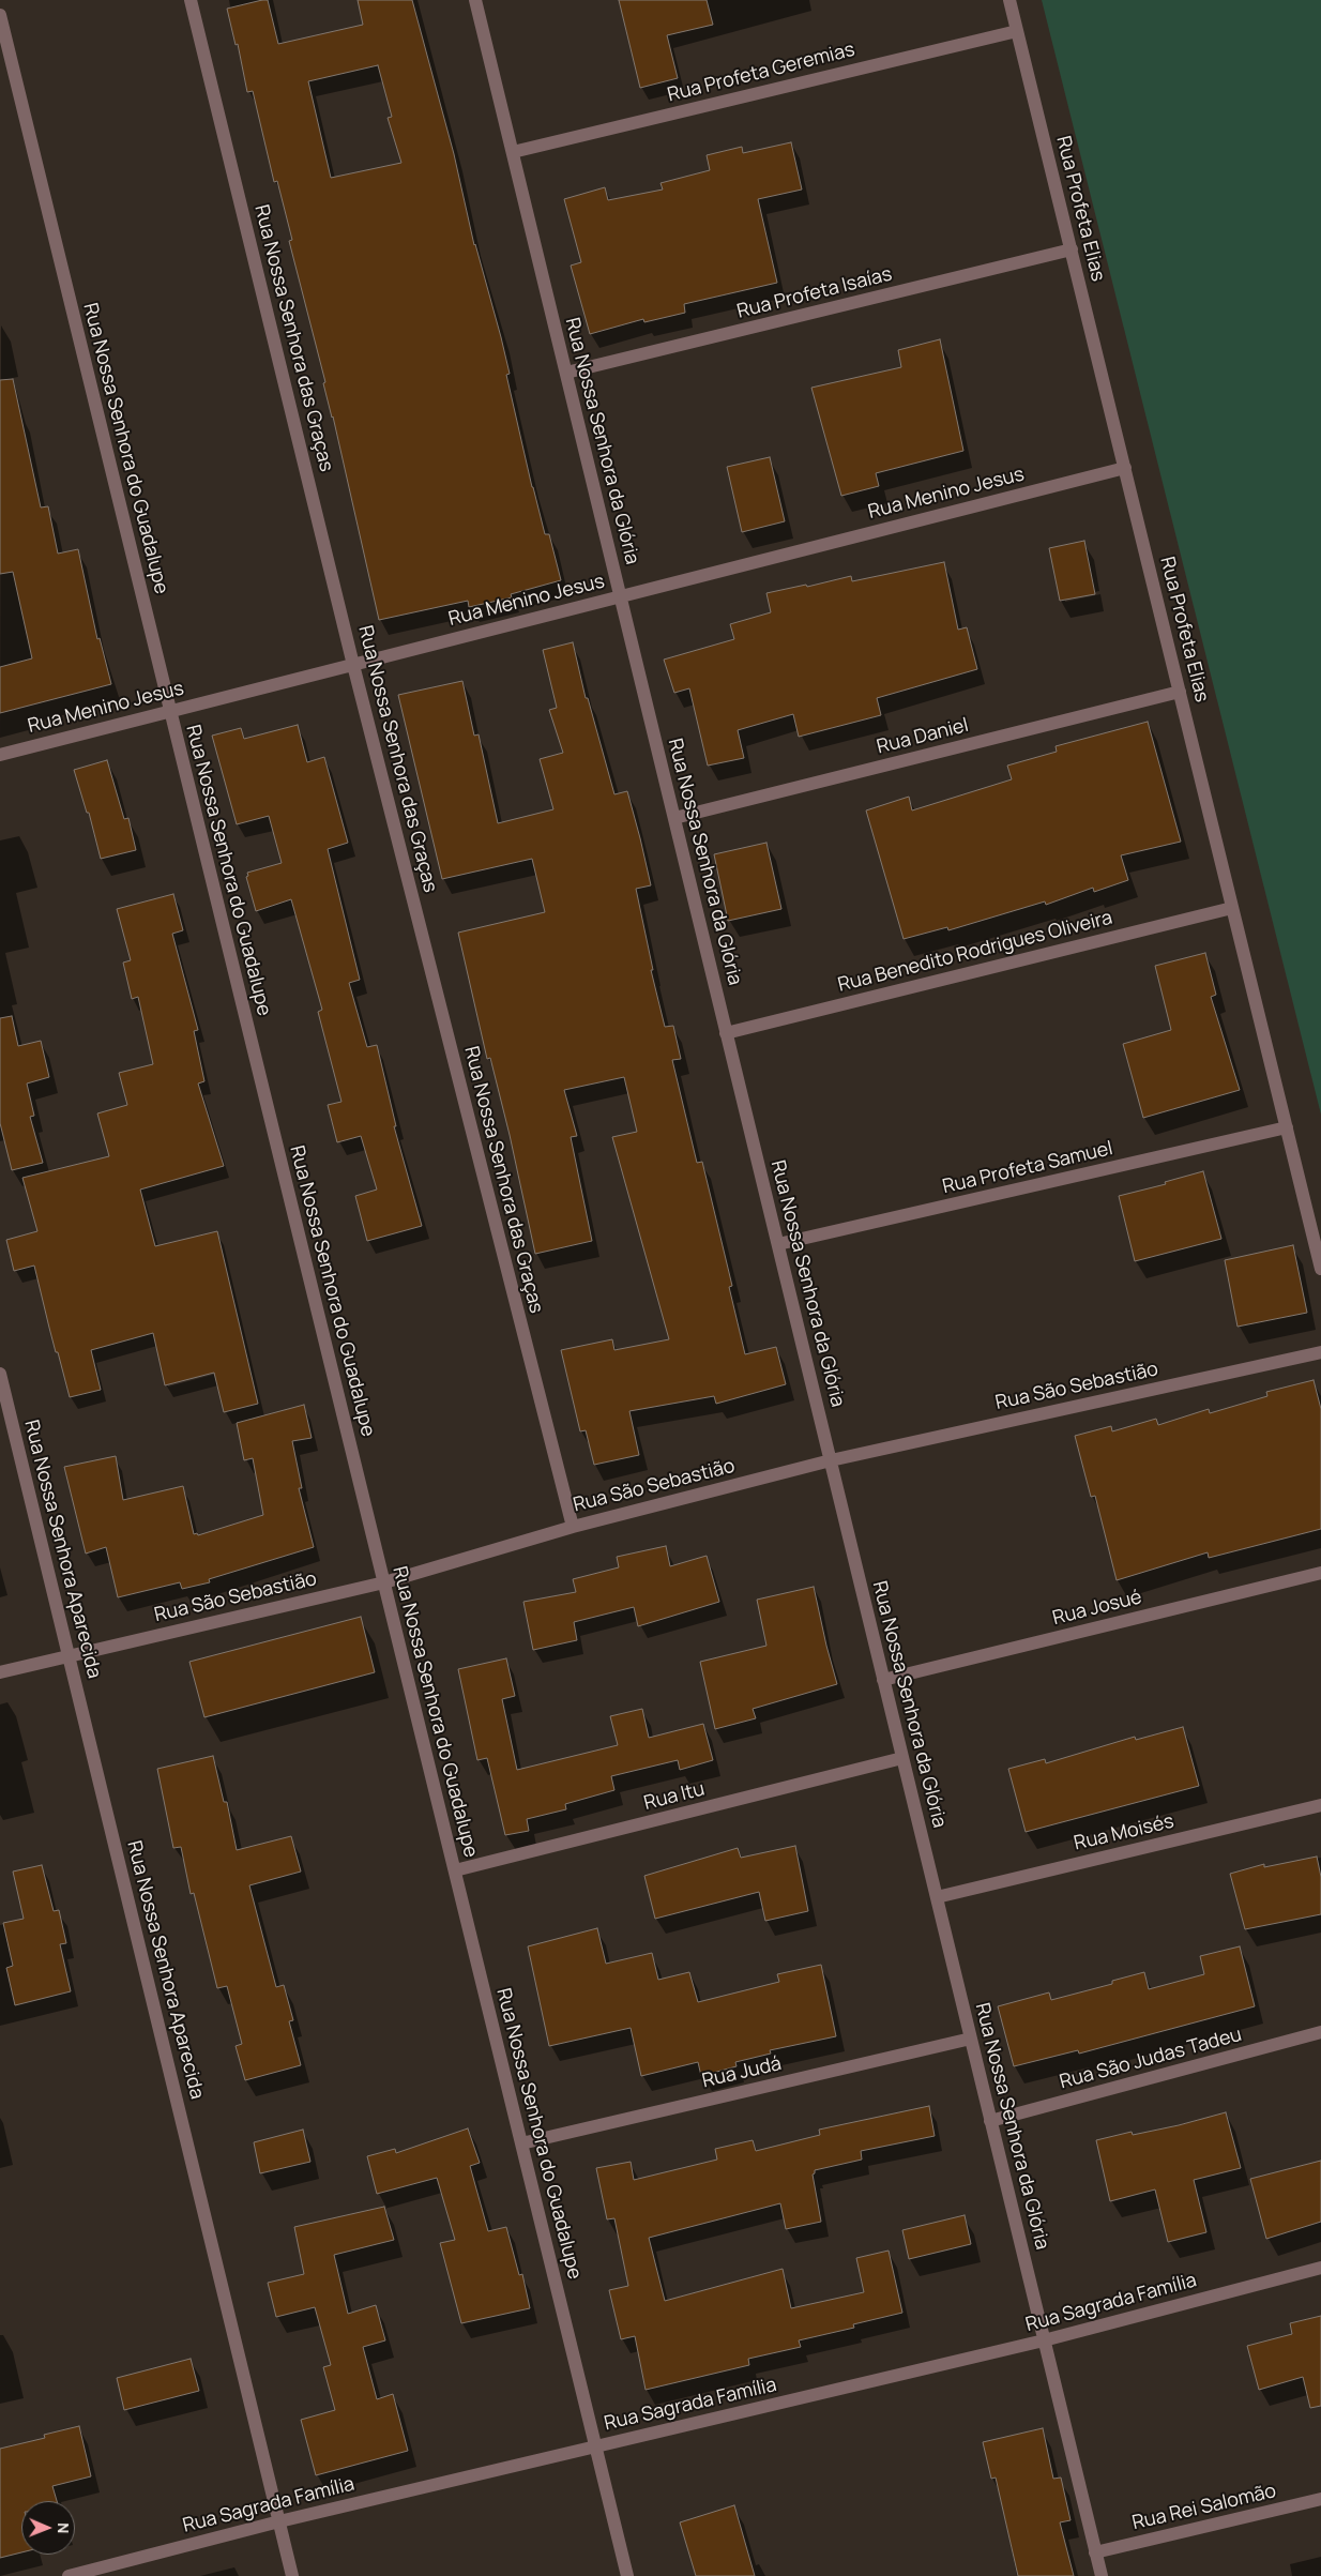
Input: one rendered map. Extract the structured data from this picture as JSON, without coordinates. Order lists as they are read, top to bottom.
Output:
{
  "streets": {
    "street": [
      "Rua Profeta Geremias",
      "Rua Profeta Elias",
      "Rua Profeta Isaías",
      "Rua Nossa Senhora das Graças",
      "Rua Nossa Senhora da Glória",
      "Rua Nossa Senhora do Guadalupe",
      "Rua Menino Jesus",
      "Rua Daniel",
      "Rua Benedito Rodrigues Oliveira",
      "Rua Profeta Samuel",
      "Rua São Sebastião",
      "Rua Nossa Senhora Aparecida",
      "Rua Josué",
      "Rua Itu",
      "Rua Moisés",
      "Rua São Judas Tadeu",
      "Rua Judá",
      "Rua Sagrada Família",
      "Rua Rei Salomão"
    ]
  },
  "crossings": [
    ["Rua Profeta Geremias", "Rua Profeta Elias"],
    ["Rua Profeta Geremias", "Rua Nossa Senhora da Glória"],
    ["Rua Profeta Elias", "Rua Profeta Isaías"],
    ["Rua Profeta Elias", "Rua Menino Jesus"],
    ["Rua Profeta Elias", "Rua Daniel"],
    ["Rua Profeta Elias", "Rua Benedito Rodrigues Oliveira"],
    ["Rua Profeta Elias", "Rua Profeta Samuel"],
    ["Rua Profeta Isaías", "Rua Nossa Senhora da Glória"],
    ["Rua Nossa Senhora das Graças", "Rua Menino Jesus"],
    ["Rua Nossa Senhora das Graças", "Rua São Sebastião"],
    ["Rua Nossa Senhora da Glória", "Rua Menino Jesus"],
    ["Rua Nossa Senhora da Glória", "Rua Daniel"],
    ["Rua Nossa Senhora da Glória", "Rua Benedito Rodrigues Oliveira"],
    ["Rua Nossa Senhora da Glória", "Rua Profeta Samuel"],
    ["Rua Nossa Senhora da Glória", "Rua São Sebastião"],
    ["Rua Nossa Senhora da Glória", "Rua Josué"],
    ["Rua Nossa Senhora da Glória", "Rua Itu"],
    ["Rua Nossa Senhora da Glória", "Rua Moisés"],
    ["Rua Nossa Senhora da Glória", "Rua São Judas Tadeu"],
    ["Rua Nossa Senhora da Glória", "Rua Judá"],
    ["Rua Nossa Senhora da Glória", "Rua Sagrada Família"],
    ["Rua Nossa Senhora da Glória", "Rua Rei Salomão"],
    ["Rua Nossa Senhora do Guadalupe", "Rua Menino Jesus"],
    ["Rua Nossa Senhora do Guadalupe", "Rua São Sebastião"],
    ["Rua Nossa Senhora do Guadalupe", "Rua Itu"],
    ["Rua Nossa Senhora do Guadalupe", "Rua Judá"],
    ["Rua Nossa Senhora do Guadalupe", "Rua Sagrada Família"],
    ["Rua São Sebastião", "Rua Nossa Senhora Aparecida"],
    ["Rua Nossa Senhora Aparecida", "Rua Sagrada Família"]
  ],
  "north": "right"
}
